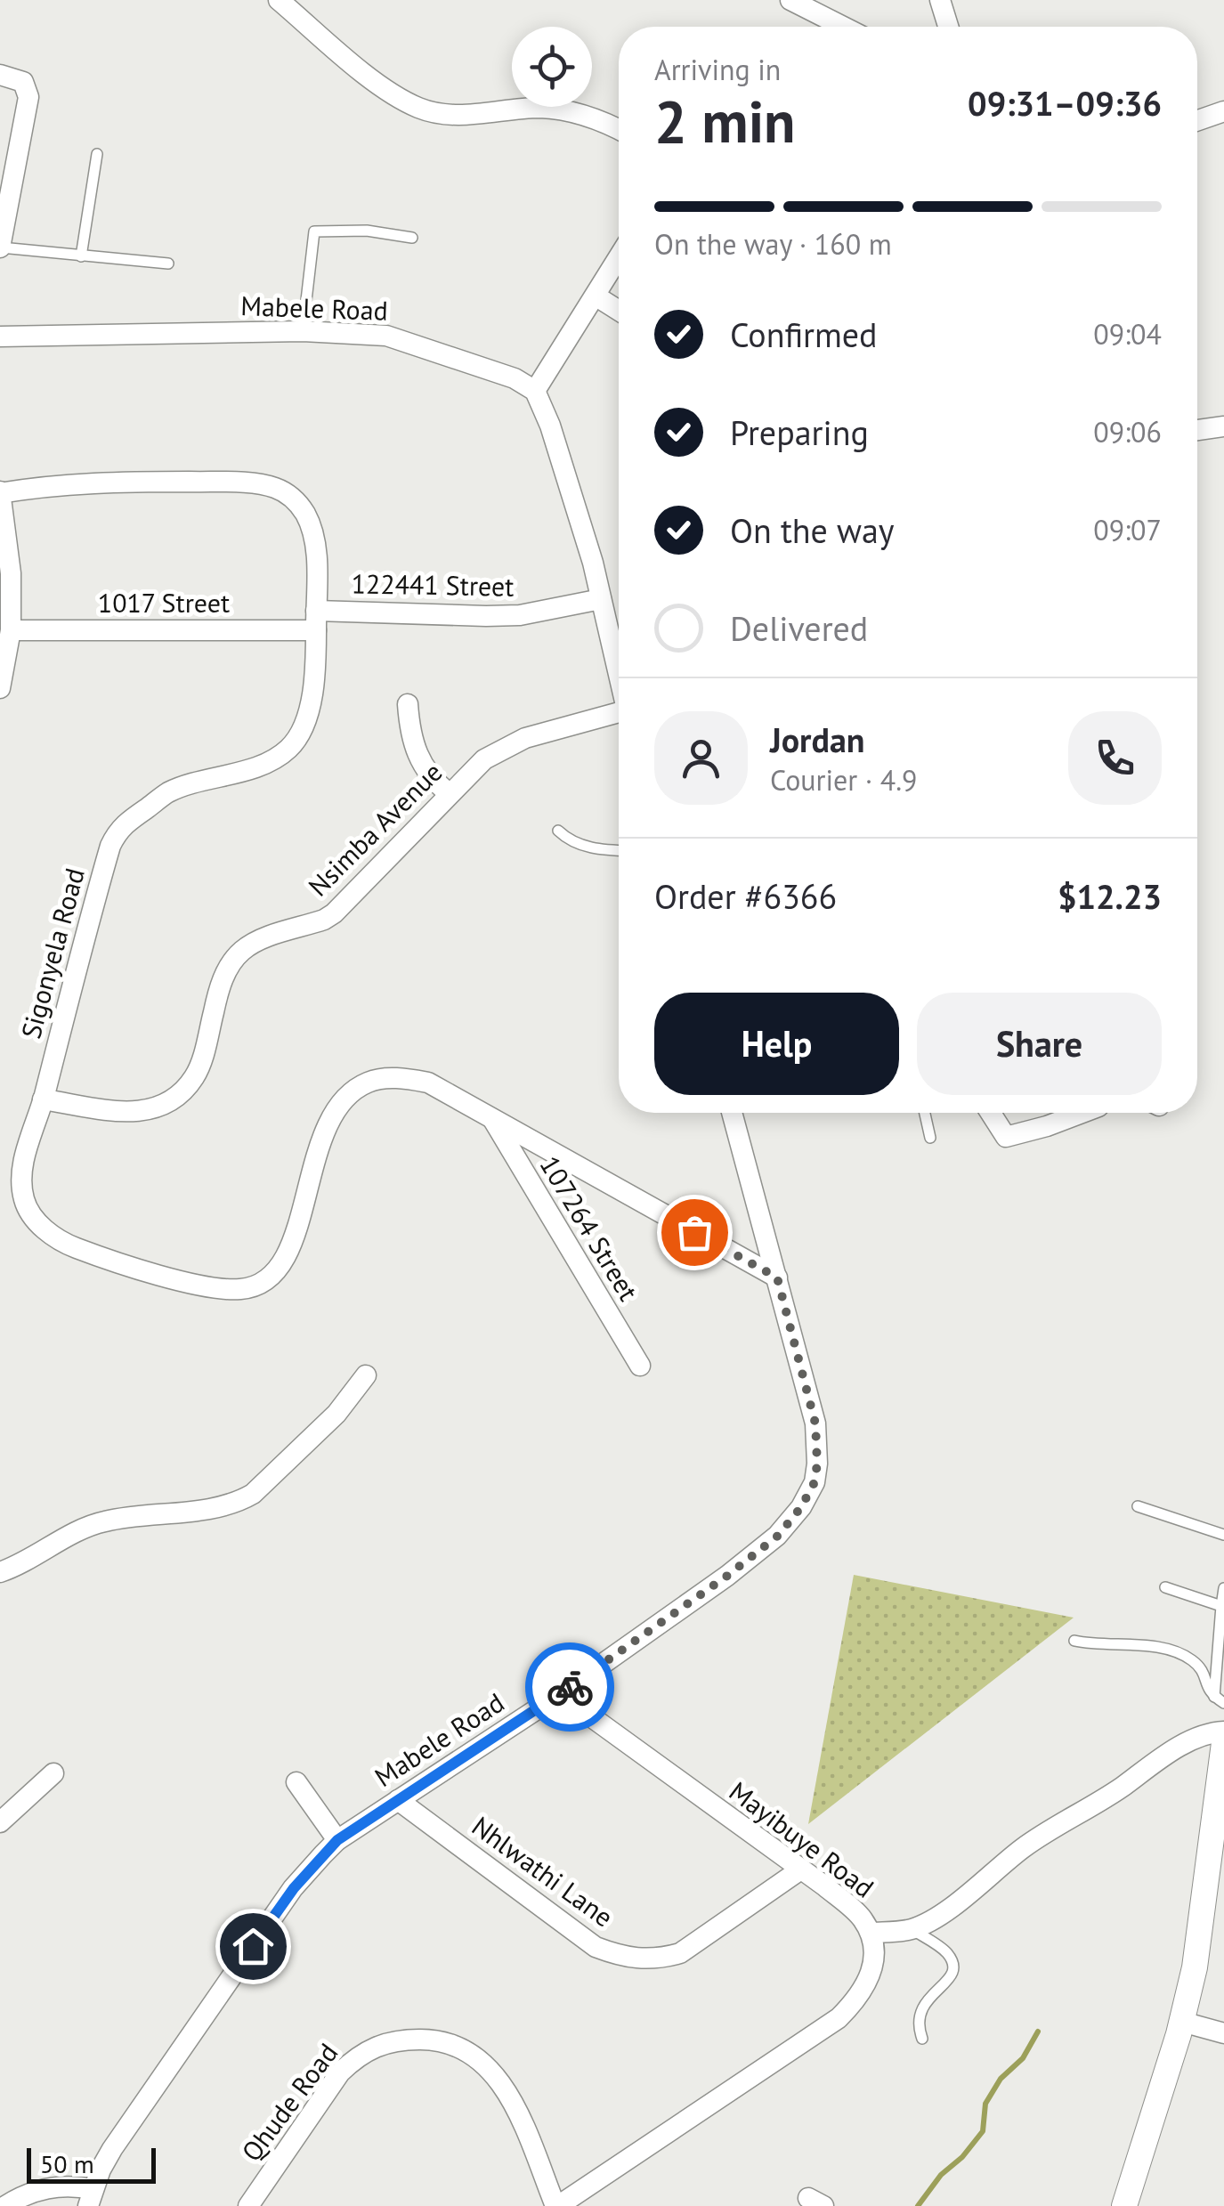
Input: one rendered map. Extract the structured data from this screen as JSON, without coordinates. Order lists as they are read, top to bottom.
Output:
{
  "streets": {
    "street": [
      "Mabele Road",
      "122441 Street",
      "1017 Street",
      "Nsimba Avenue",
      "Sigonyela Road",
      "107264 Street",
      "Mayibuye Road",
      "Nhlwathi Lane",
      "Qhude Road"
    ]
  },
  "crossings": [
    ["Mabele Road", "Sigonyela Road"],
    ["Mabele Road", "Mayibuye Road"],
    ["Mabele Road", "Nhlwathi Lane"],
    ["122441 Street", "1017 Street"],
    ["122441 Street", "Sigonyela Road"],
    ["1017 Street", "Sigonyela Road"],
    ["Nsimba Avenue", "Sigonyela Road"],
    ["Sigonyela Road", "107264 Street"],
    ["Mayibuye Road", "Nhlwathi Lane"],
    ["Mayibuye Road", "Qhude Road"]
  ],
  "scale_bar": "50 m",
  "page": {
    "heading": ["2 min", "Arriving in", "09:31–09:36"],
    "panel": [
      "Jordan",
      "Courier · 4.9",
      "Order #6366",
      "$12.23"
    ],
    "bar": "On the way · 160 m",
    "list": [
      ["Confirmed", "09:04"],
      ["Preparing", "09:06"],
      ["On the way", "09:07"],
      "Delivered"
    ],
    "buttons": ["Help", "Share"],
    "scale": "50 m"
  }
}
